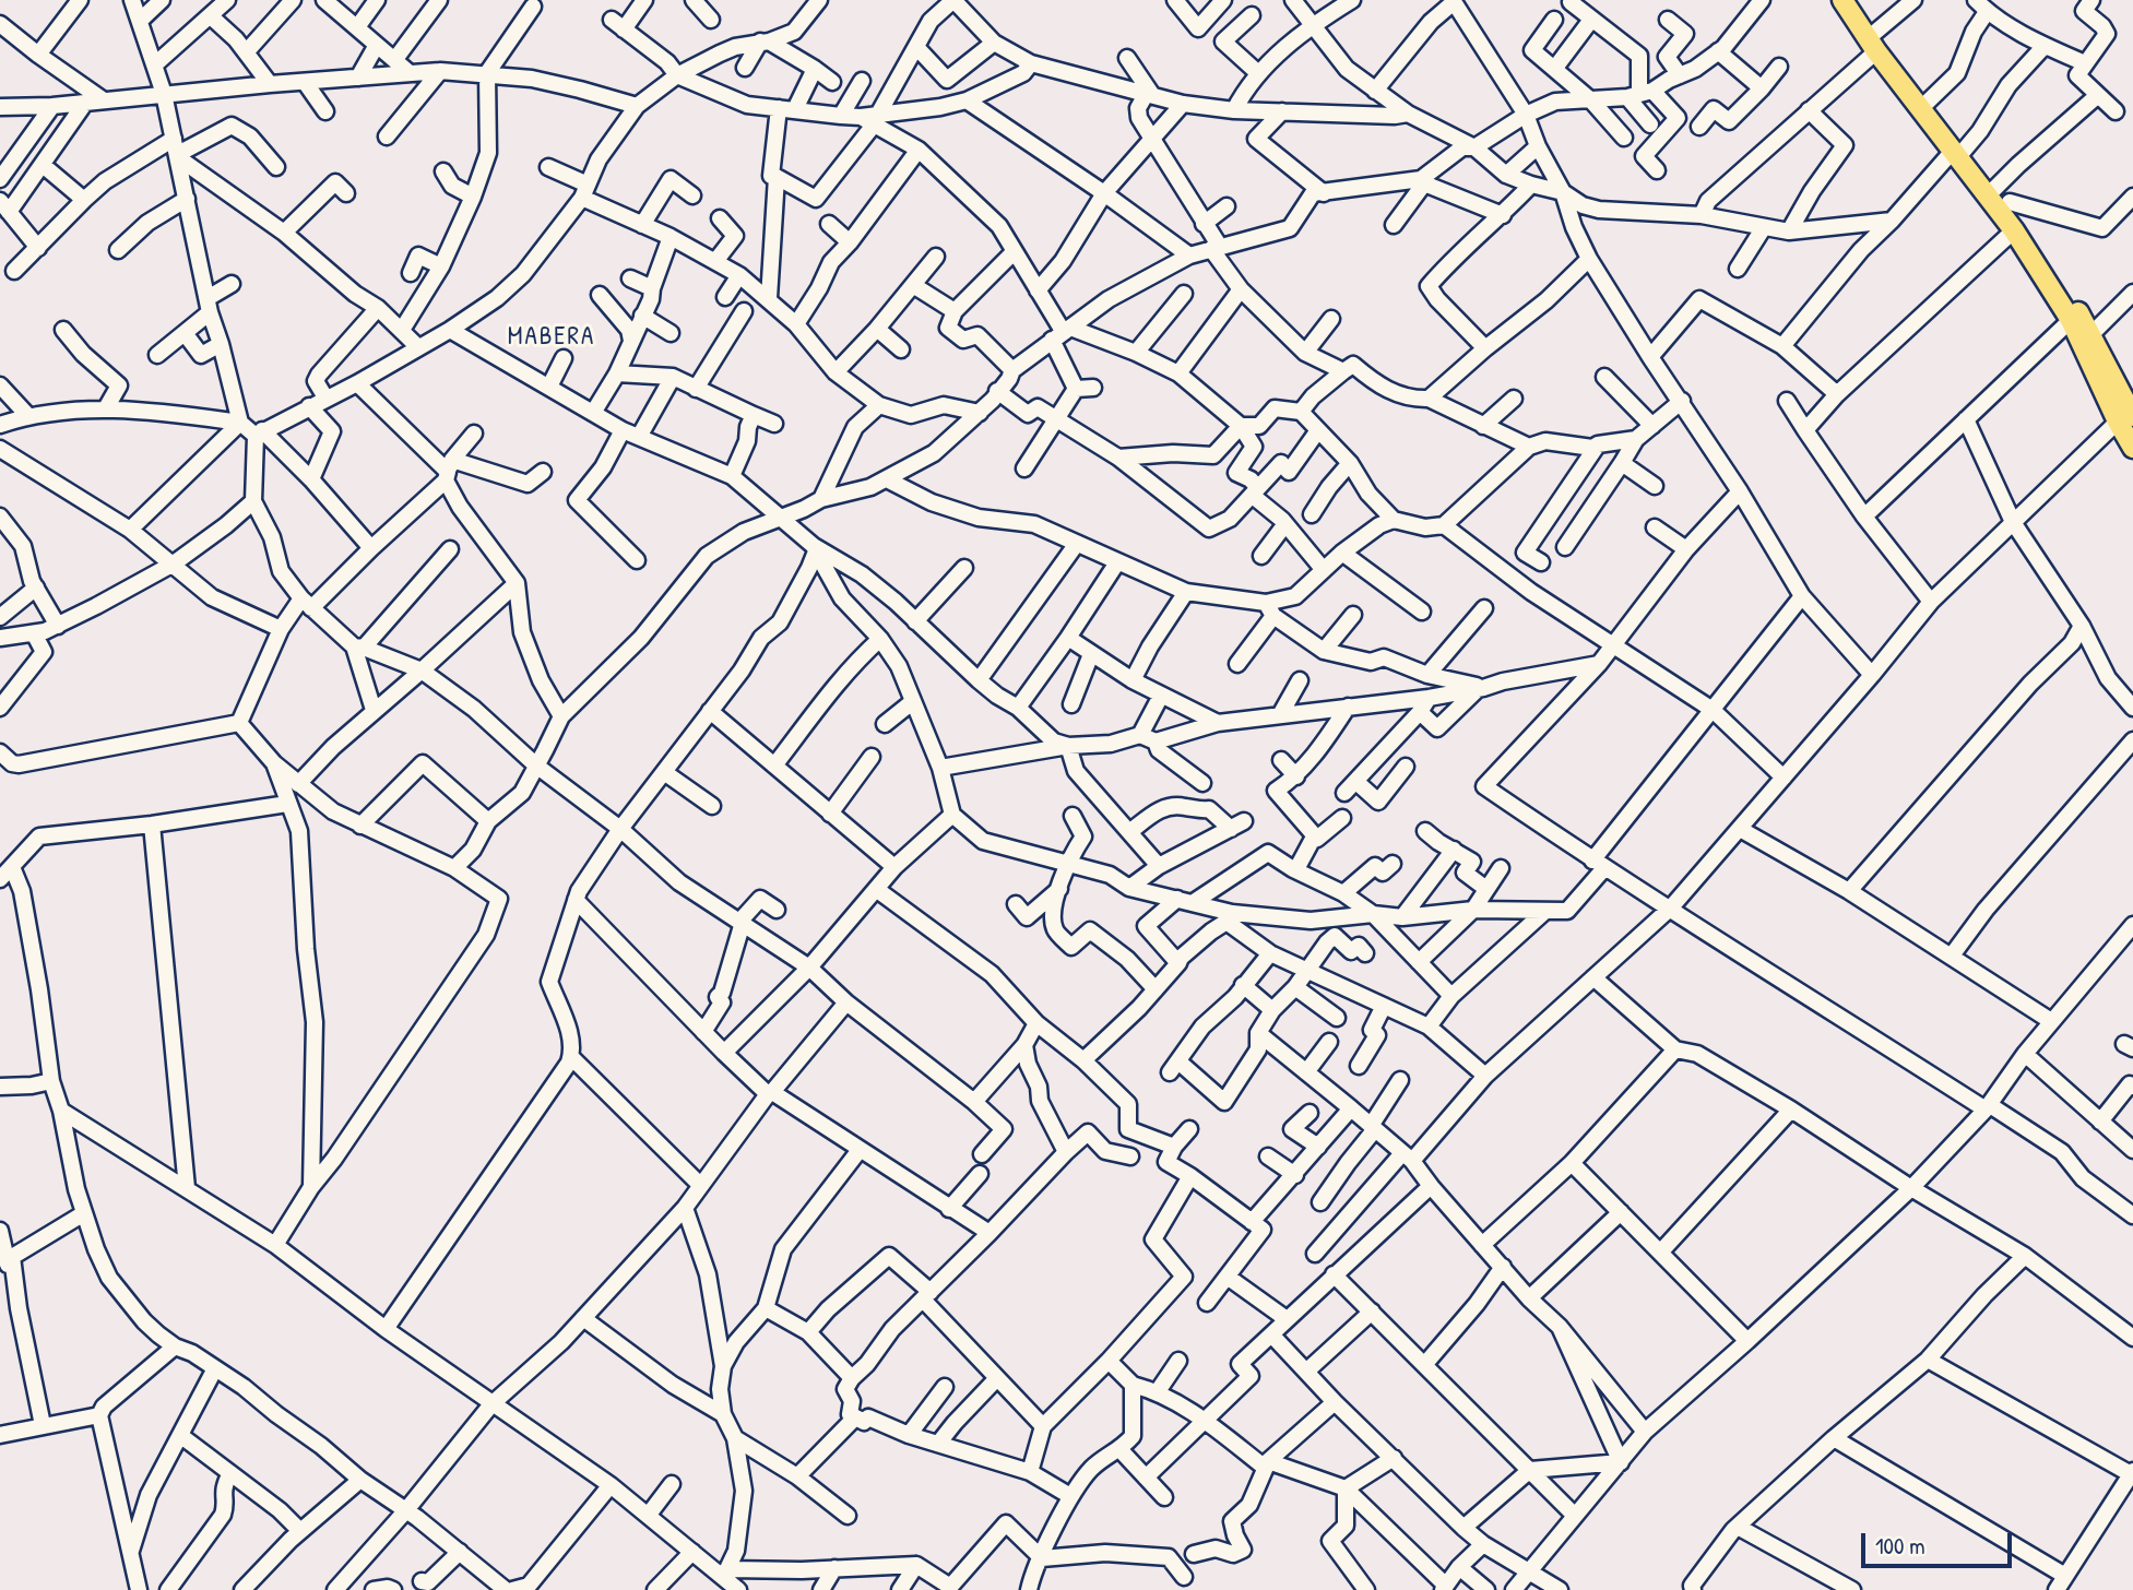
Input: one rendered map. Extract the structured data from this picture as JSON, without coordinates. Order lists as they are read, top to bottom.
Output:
{
  "districts": ["MABERA"],
  "scale_bar": "100 m"
}
